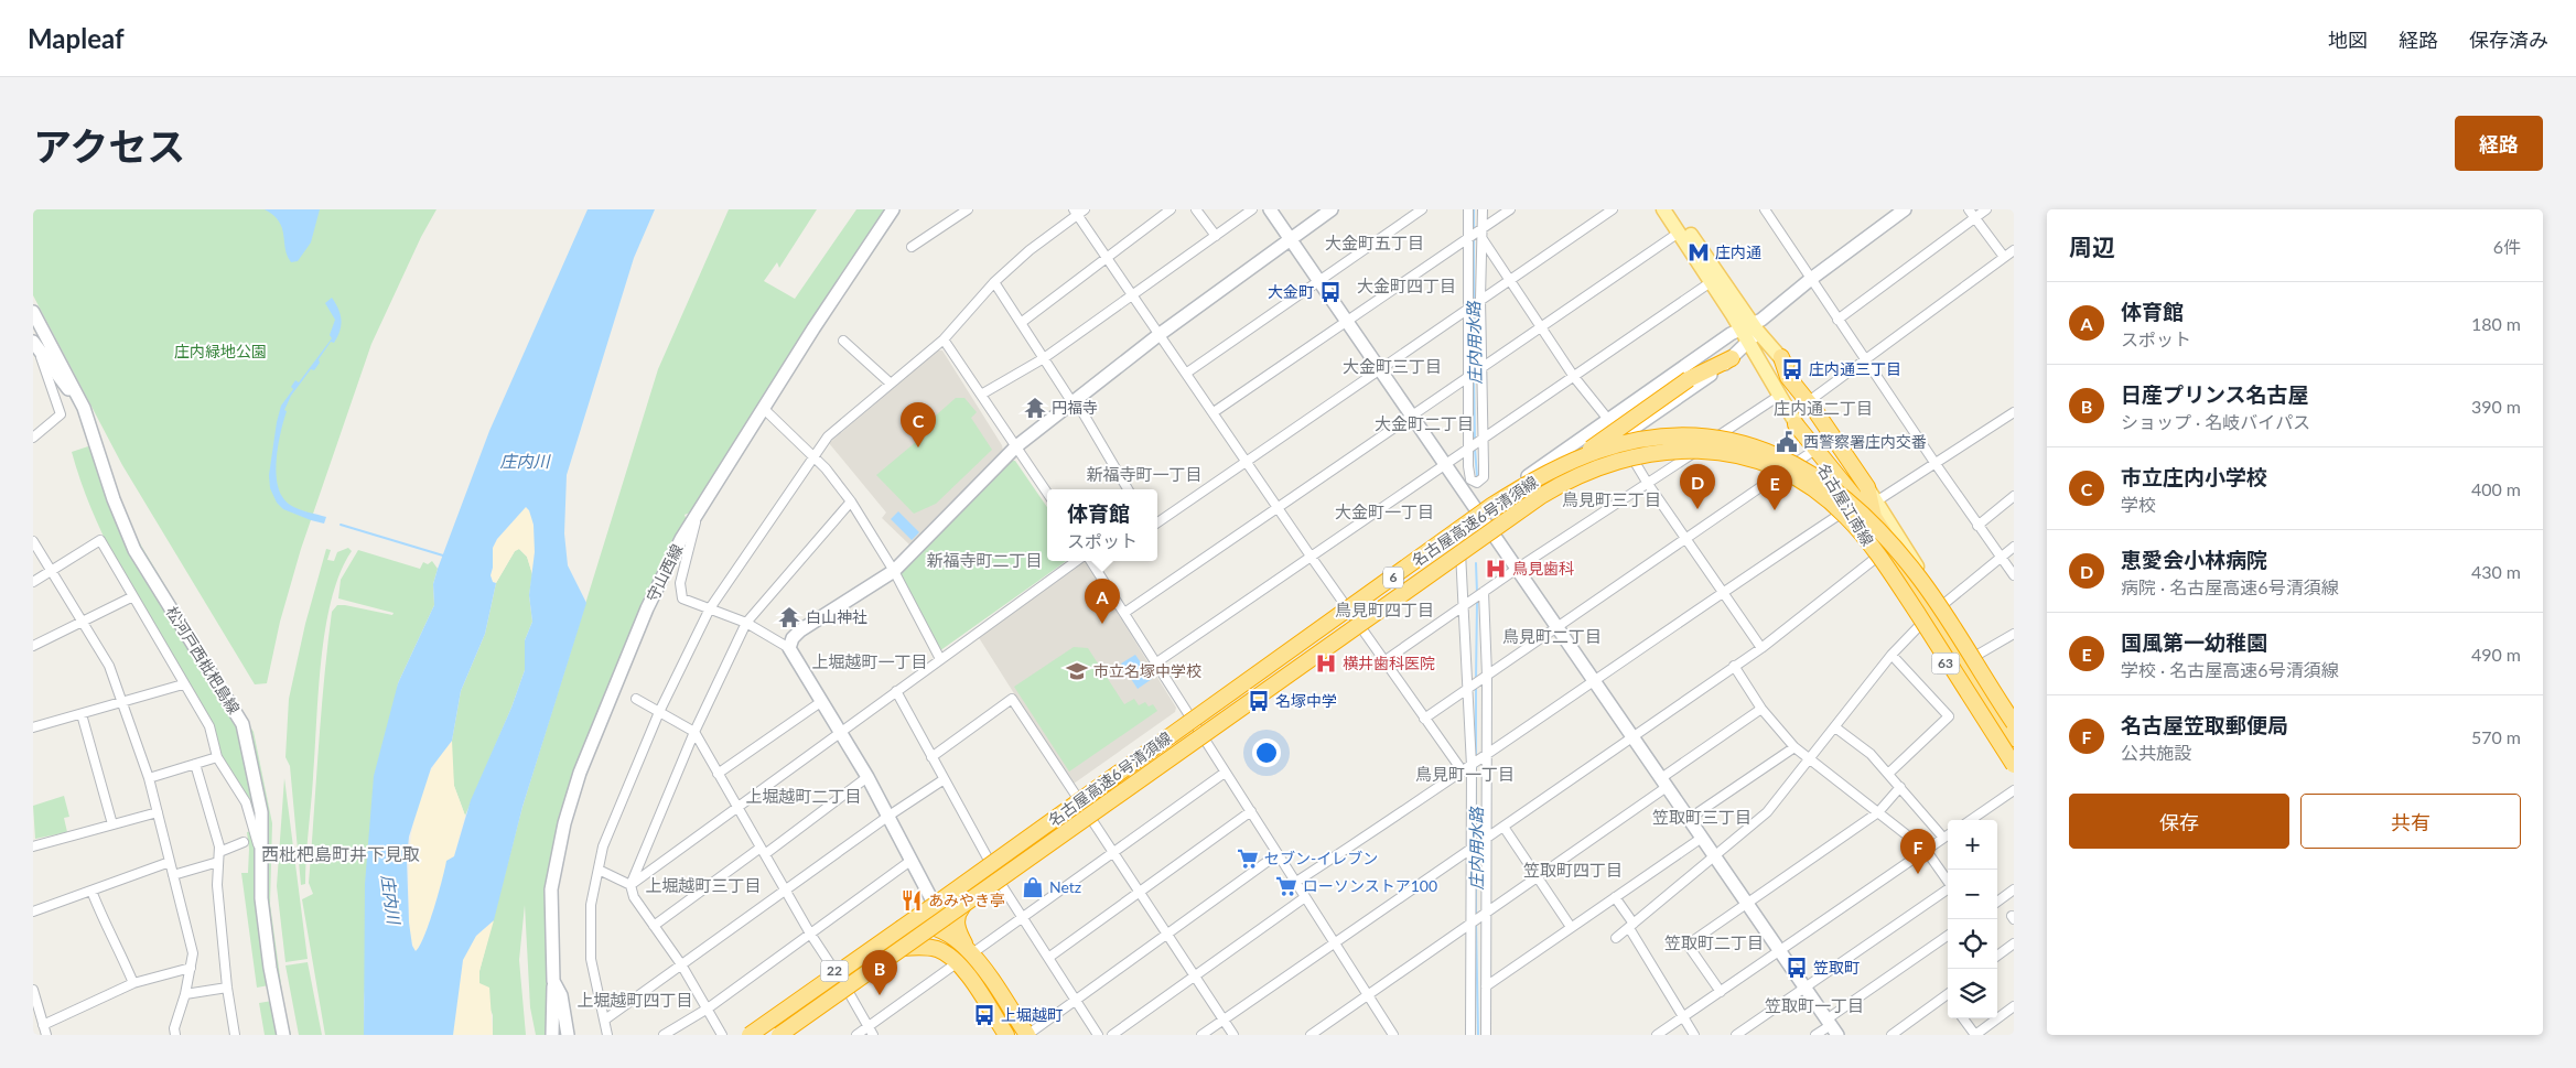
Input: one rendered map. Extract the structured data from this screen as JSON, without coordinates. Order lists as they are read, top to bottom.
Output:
{
  "streets": {
    "highway": ["名古屋高速6号清須線", "6", "22"],
    "main road": ["名古屋江南線", "63"],
    "street": ["守山西線", "松河戸西枇杷島線"]
  },
  "crossings": [
    ["名古屋江南線", "名古屋高速6号清須線"],
    ["名古屋高速6号清須線", "22"]
  ],
  "districts": [
    "大金町五丁目",
    "大金町四丁目",
    "大金町三丁目",
    "庄内通二丁目",
    "大金町二丁目",
    "新福寺町一丁目",
    "鳥見町三丁目",
    "大金町一丁目",
    "新福寺町二丁目",
    "鳥見町四丁目",
    "鳥見町二丁目",
    "上堀越町一丁目",
    "鳥見町一丁目",
    "上堀越町二丁目",
    "笠取町三丁目",
    "西枇杷島町井下見取",
    "笠取町四丁目",
    "上堀越町三丁目",
    "笠取町二丁目",
    "上堀越町四丁目",
    "笠取町一丁目"
  ],
  "water": ["庄内用水路", "庄内川"],
  "parks": ["庄内緑地公園"],
  "places": {
    "metro station": ["庄内通"],
    "bus stop": [
      "大金町",
      "庄内通三丁目",
      "名塚中学",
      "笠取町",
      "上堀越町"
    ],
    "temple": ["円福寺", "白山神社"],
    "public building": ["西警察署庄内交番"],
    "hospital": ["鳥見歯科", "横井歯科医院"],
    "school or university": ["市立名塚中学校"],
    "supermarket": ["セブン-イレブン", "ローソンストア100"],
    "shop": ["Netz"],
    "restaurant": ["あみやき亭"]
  },
  "page": {
    "header": "Mapleaf",
    "nav": ["地図", "経路", "保存済み"],
    "title": "アクセス",
    "buttons": [
      "経路",
      ["保存", "共有"]
    ],
    "heading": ["周辺", "6件"],
    "list": [
      {
        "mark": "A",
        "name": "体育館",
        "note": "スポット",
        "value": "180 m"
      },
      {
        "mark": "B",
        "name": "日産プリンス名古屋",
        "note": "ショップ · 名岐バイパス",
        "value": "390 m"
      },
      {
        "mark": "C",
        "name": "市立庄内小学校",
        "note": "学校",
        "value": "400 m"
      },
      {
        "mark": "D",
        "name": "恵愛会小林病院",
        "note": "病院 · 名古屋高速6号清須線",
        "value": "430 m"
      },
      {
        "mark": "E",
        "name": "国風第一幼稚園",
        "note": "学校 · 名古屋高速6号清須線",
        "value": "490 m"
      },
      {
        "mark": "F",
        "name": "名古屋笠取郵便局",
        "note": "公共施設",
        "value": "570 m"
      }
    ],
    "pins": [
      "C",
      "D",
      "E",
      "A",
      "F",
      "B"
    ],
    "popup": ["体育館", "スポット"],
    "map_buttons": ["+", "−"]
  }
}
